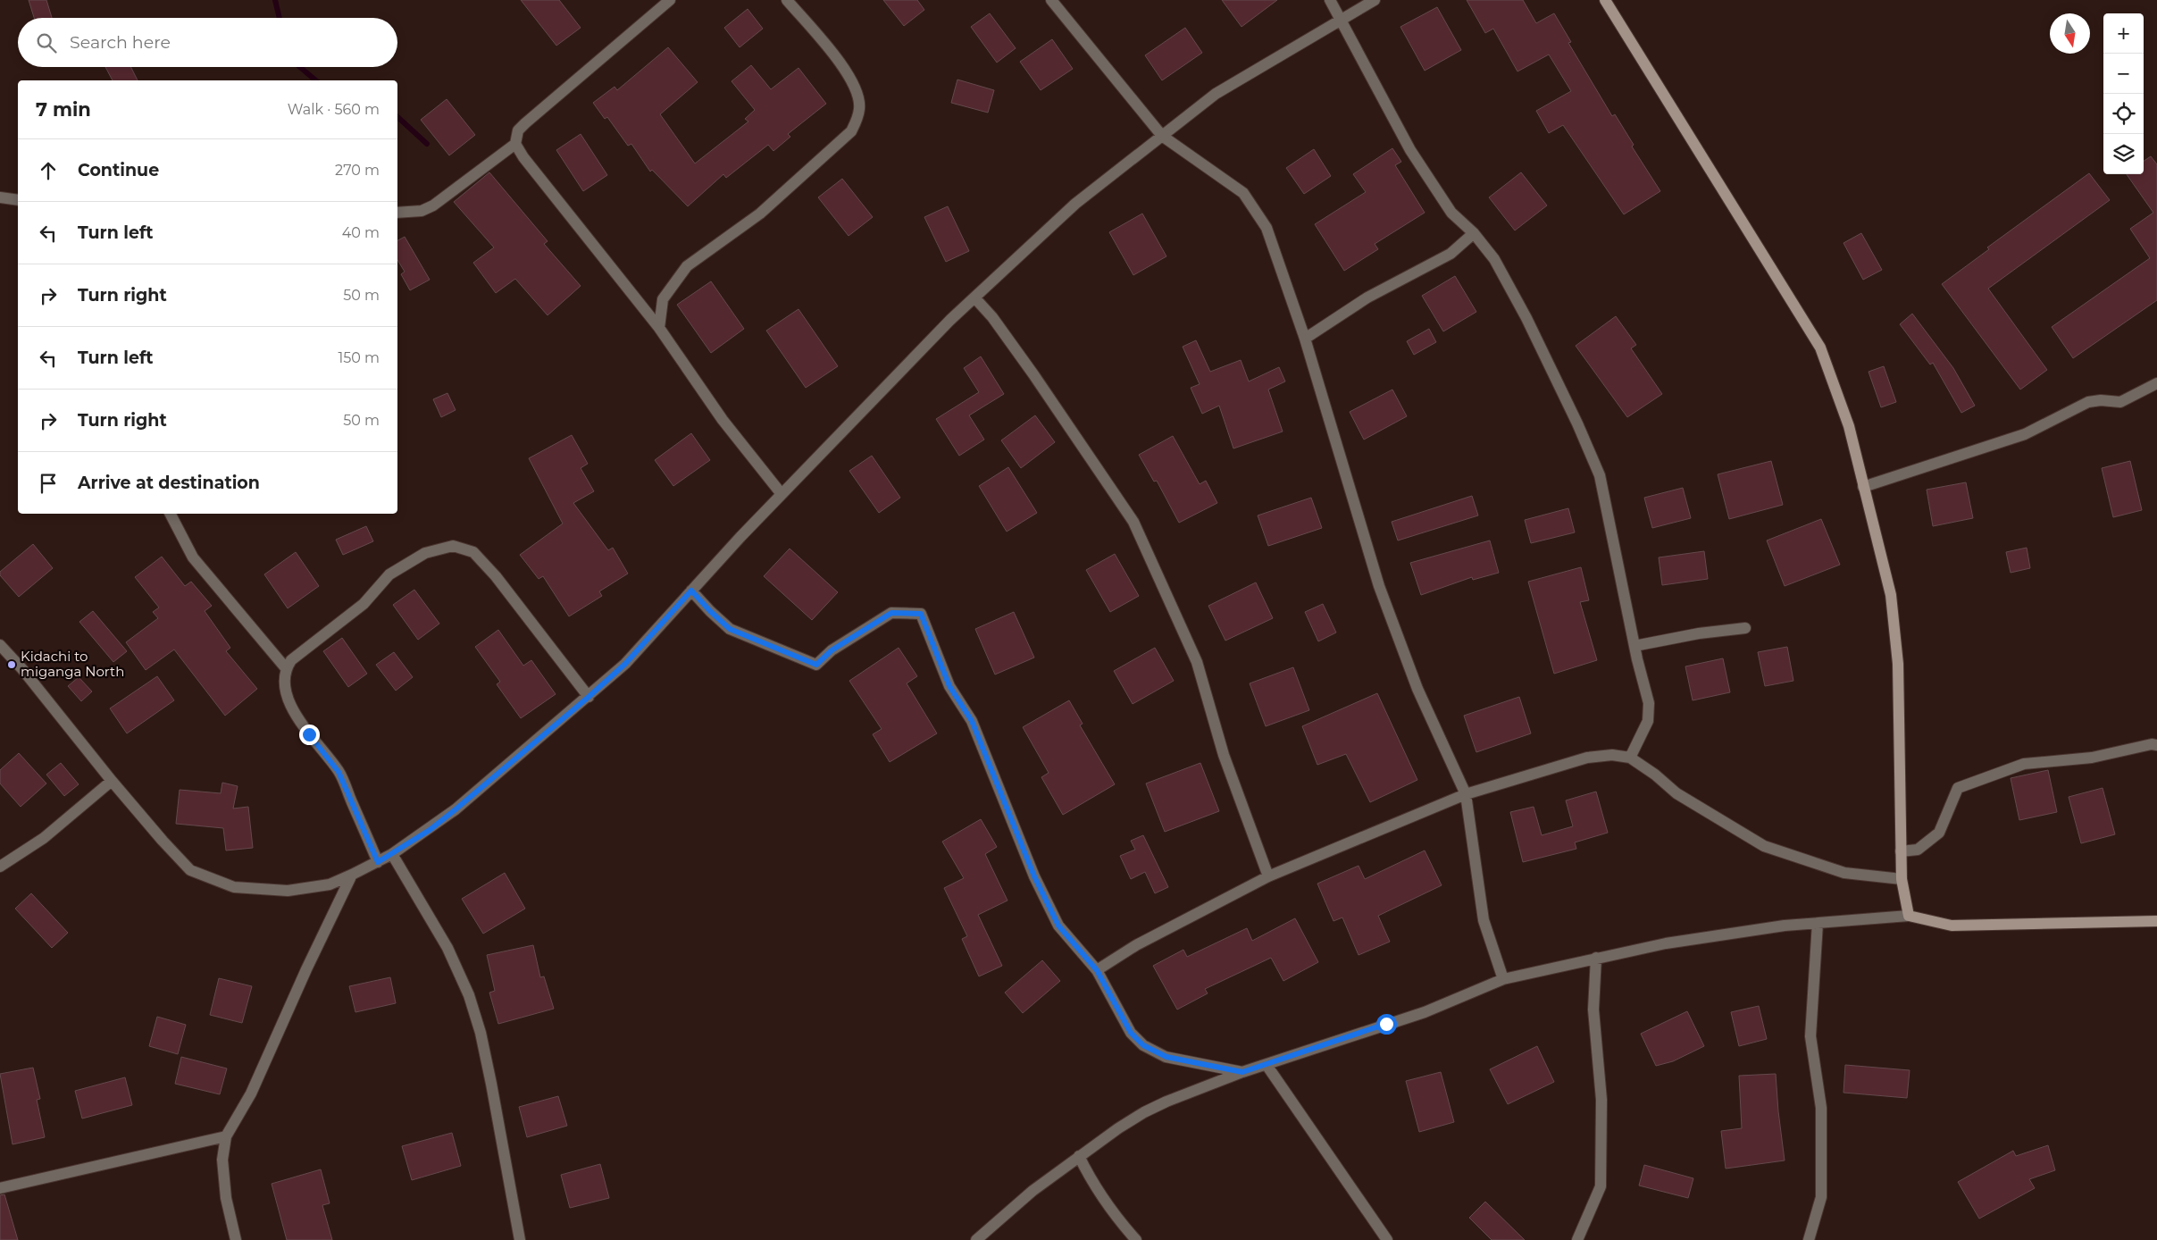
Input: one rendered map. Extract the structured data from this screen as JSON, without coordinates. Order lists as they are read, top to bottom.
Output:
{
  "places": ["Kidachi to miganga North"],
  "north": "bottom",
  "page": {
    "map_buttons": ["+", "−"],
    "search": "Search here",
    "heading": ["7 min", "Walk · 560 m"],
    "list": [
      ["Continue", "270 m"],
      ["Turn left", "40 m"],
      ["Turn right", "50 m"],
      ["Turn left", "150 m"],
      ["Turn right", "50 m"],
      "Arrive at destination"
    ]
  }
}
